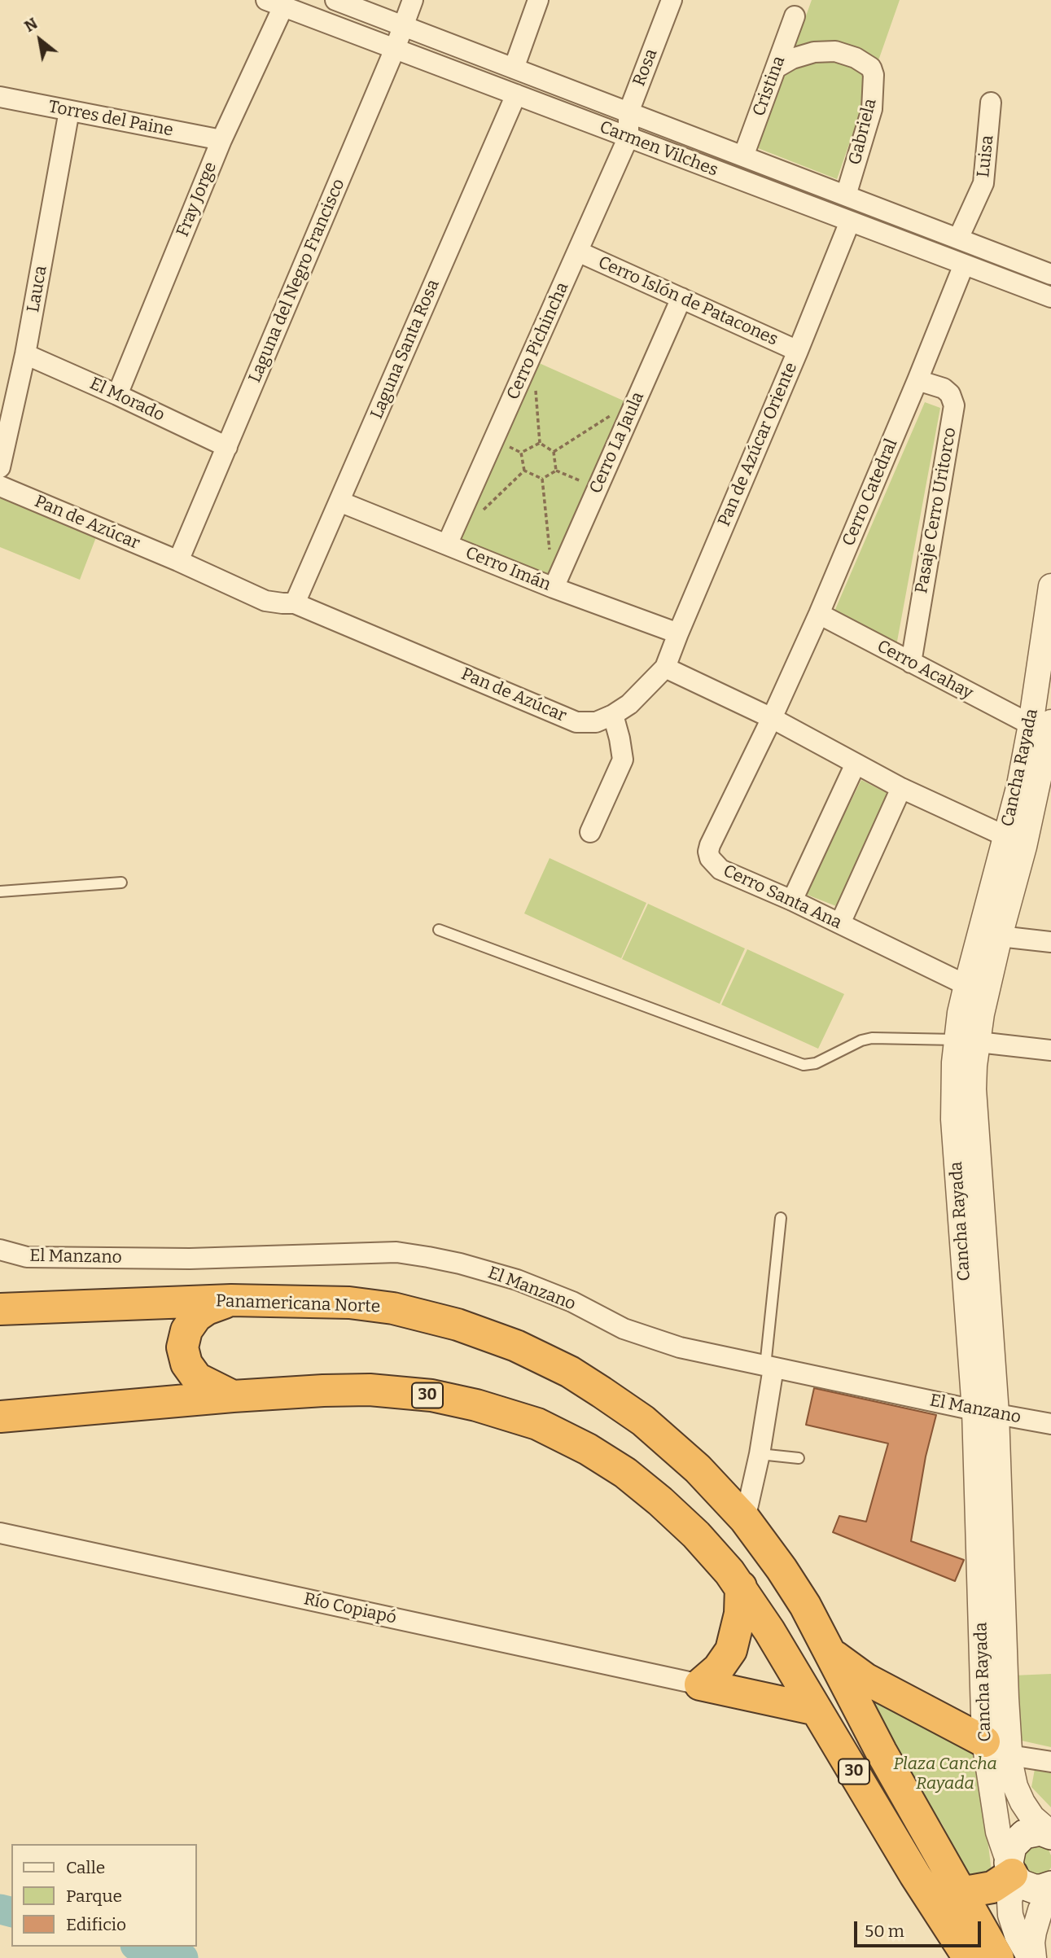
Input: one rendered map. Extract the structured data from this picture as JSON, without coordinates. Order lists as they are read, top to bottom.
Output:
{
  "streets": {
    "highway": ["Panamericana Norte", "30"],
    "street": [
      "Rosa",
      "Cristina",
      "Torres del Paine",
      "Gabriela",
      "Carmen Vilches",
      "Luisa",
      "Fray Jorge",
      "Laguna del Negro Francisco",
      "Lauca",
      "Cerro Islón de Patacones",
      "Cerro Pichincha",
      "Laguna Santa Rosa",
      "El Morado",
      "Cerro La Jaula",
      "Pan de Azúcar Oriente",
      "Cerro Catedral",
      "Pasaje Cerro Uritorco",
      "Pan de Azúcar",
      "Cerro Imán",
      "Cerro Acahay",
      "Cancha Rayada",
      "Cerro Santa Ana",
      "El Manzano",
      "Río Copiapó"
    ]
  },
  "crossings": [
    ["Rosa", "Carmen Vilches"],
    ["Rosa", "Cerro Pichincha"],
    ["Cristina", "Gabriela"],
    ["Cristina", "Carmen Vilches"],
    ["Torres del Paine", "Fray Jorge"],
    ["Torres del Paine", "Lauca"],
    ["Gabriela", "Carmen Vilches"],
    ["Carmen Vilches", "Luisa"],
    ["Carmen Vilches", "Fray Jorge"],
    ["Carmen Vilches", "Laguna del Negro Francisco"],
    ["Carmen Vilches", "Cerro Pichincha"],
    ["Carmen Vilches", "Laguna Santa Rosa"],
    ["Carmen Vilches", "Pan de Azúcar Oriente"],
    ["Carmen Vilches", "Cerro Catedral"],
    ["Fray Jorge", "El Morado"],
    ["Laguna del Negro Francisco", "El Morado"],
    ["Laguna del Negro Francisco", "Pan de Azúcar"],
    ["Lauca", "El Morado"],
    ["Cerro Islón de Patacones", "Cerro Pichincha"],
    ["Cerro Islón de Patacones", "Cerro La Jaula"],
    ["Cerro Islón de Patacones", "Pan de Azúcar Oriente"],
    ["Cerro Pichincha", "Cerro Imán"],
    ["Laguna Santa Rosa", "Pan de Azúcar"],
    ["Laguna Santa Rosa", "Cerro Imán"],
    ["Cerro La Jaula", "Cerro Imán"],
    ["Pan de Azúcar Oriente", "Pan de Azúcar"],
    ["Pan de Azúcar Oriente", "Cerro Imán"],
    ["Cerro Catedral", "Pasaje Cerro Uritorco"],
    ["Cerro Catedral", "Cerro Acahay"],
    ["Cerro Catedral", "Cerro Santa Ana"],
    ["Pasaje Cerro Uritorco", "Cerro Acahay"],
    ["Cerro Acahay", "Cancha Rayada"],
    ["Cancha Rayada", "Cerro Santa Ana"],
    ["Cancha Rayada", "El Manzano"],
    ["Panamericana Norte", "30"]
  ],
  "parks": ["Plaza Cancha Rayada"],
  "legend": ["Calle", "Parque", "Edificio"],
  "scale_bar": "50 m",
  "north": "top left"
}
